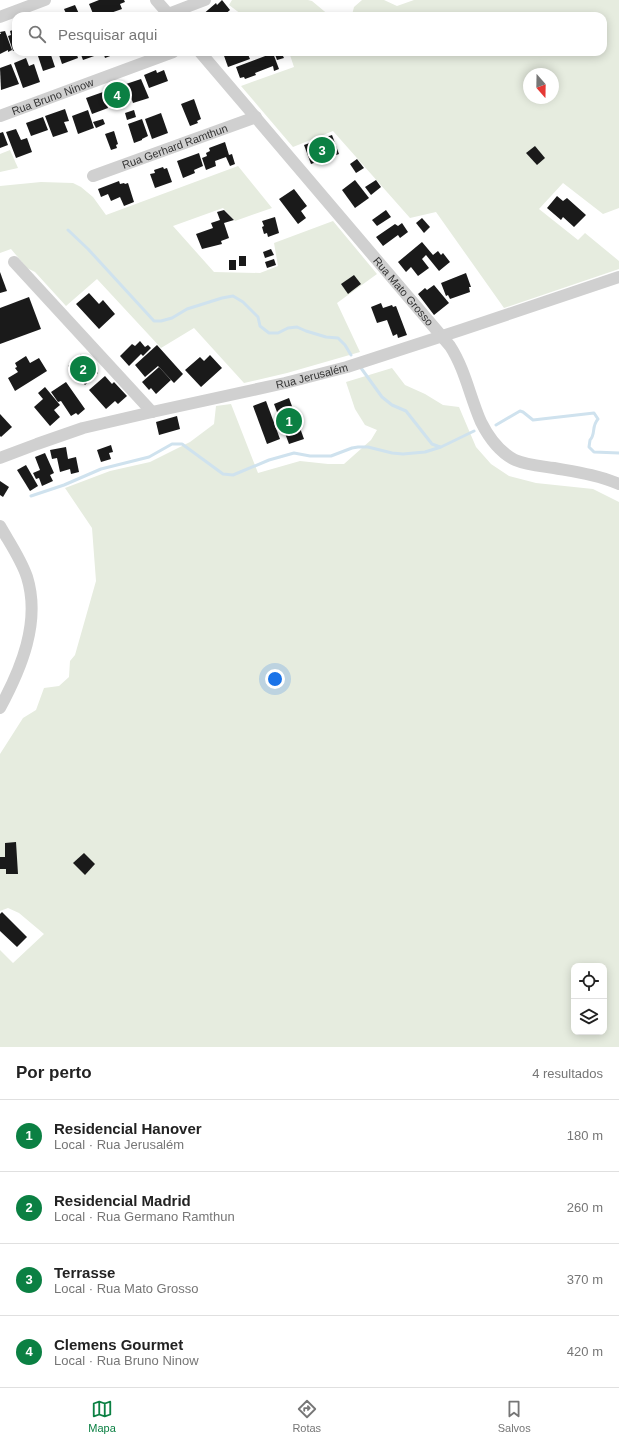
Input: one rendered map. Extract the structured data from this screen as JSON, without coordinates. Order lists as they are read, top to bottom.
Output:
{
  "streets": {
    "street": [
      "Rua Bruno Ninow",
      "Rua Gerhard Ramthun",
      "Rua Mato Grosso",
      "Rua Jerusalém"
    ]
  },
  "crossings": [
    ["Rua Gerhard Ramthun", "Rua Mato Grosso"],
    ["Rua Mato Grosso", "Rua Jerusalém"]
  ],
  "north": "bottom",
  "page": {
    "search": "Pesquisar aqui",
    "pins": [
      "4",
      "3",
      "2",
      "1"
    ],
    "heading": ["Por perto", "4 resultados"],
    "list": [
      {
        "mark": "1",
        "name": "Residencial Hanover",
        "note": "Local · Rua Jerusalém",
        "value": "180 m"
      },
      {
        "mark": "2",
        "name": "Residencial Madrid",
        "note": "Local · Rua Germano Ramthun",
        "value": "260 m"
      },
      {
        "mark": "3",
        "name": "Terrasse",
        "note": "Local · Rua Mato Grosso",
        "value": "370 m"
      },
      {
        "mark": "4",
        "name": "Clemens Gourmet",
        "note": "Local · Rua Bruno Ninow",
        "value": "420 m"
      }
    ],
    "nav": ["Mapa", "Rotas", "Salvos"]
  }
}
